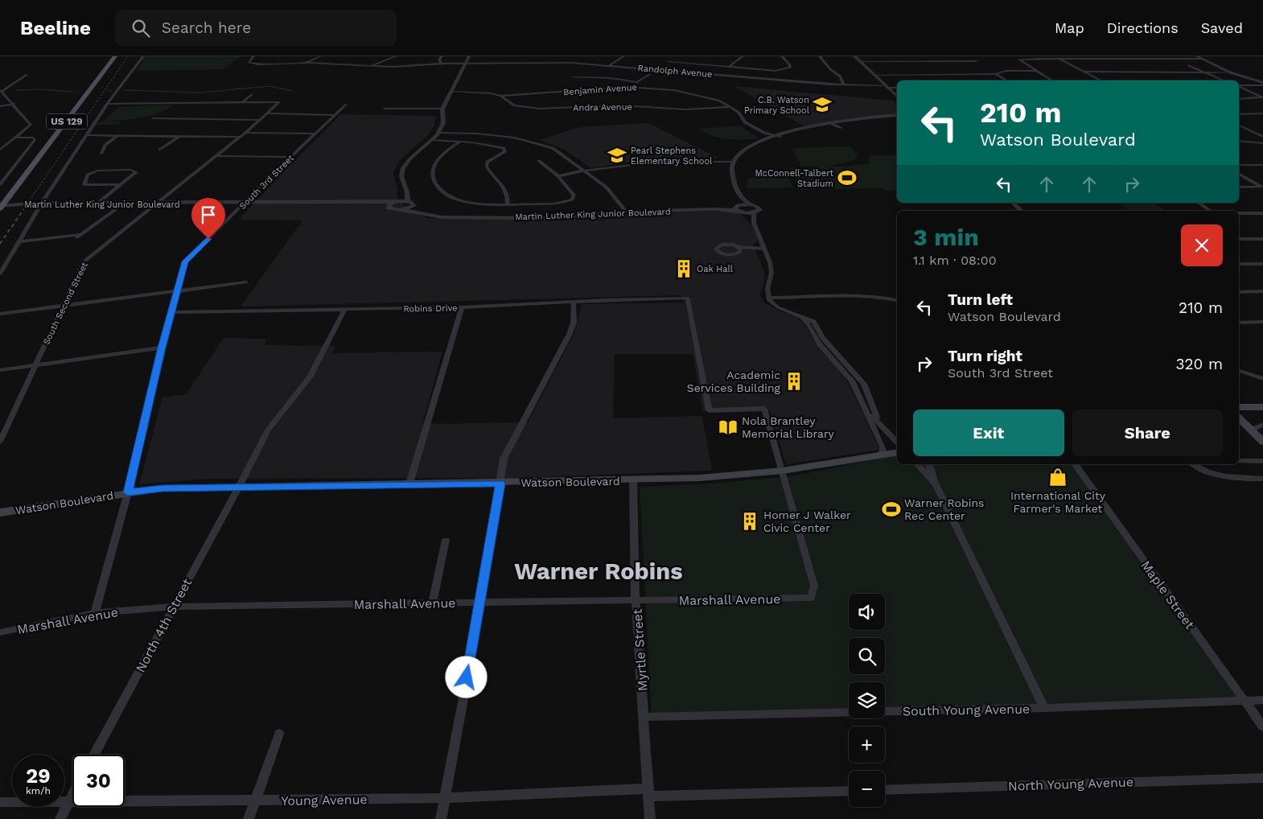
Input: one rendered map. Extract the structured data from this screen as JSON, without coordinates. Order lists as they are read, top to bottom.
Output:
{
  "streets": {
    "main road": ["US 129", "Watson Boulevard"],
    "street": [
      "Randolph Avenue",
      "Benjamin Avenue",
      "Andra Avenue",
      "South 3rd Street",
      "Martin Luther King Junior Boulevard",
      "South Second Street",
      "Robins Drive",
      "Maple Street",
      "Marshall Avenue",
      "North 4th Street",
      "Myrtle Street",
      "South Young Avenue",
      "North Young Avenue",
      "Young Avenue"
    ]
  },
  "crossings": [
    ["Benjamin Avenue", "Andra Avenue"],
    ["US 129", "Martin Luther King Junior Boulevard"],
    ["South 3rd Street", "Martin Luther King Junior Boulevard"],
    ["South 3rd Street", "Robins Drive"],
    ["South 3rd Street", "Watson Boulevard"],
    ["Martin Luther King Junior Boulevard", "South Second Street"],
    ["Robins Drive", "Watson Boulevard"],
    ["Robins Drive", "Marshall Avenue"],
    ["Watson Boulevard", "Marshall Avenue"],
    ["Watson Boulevard", "North 4th Street"],
    ["Watson Boulevard", "Myrtle Street"],
    ["Maple Street", "South Young Avenue"],
    ["Marshall Avenue", "North 4th Street"],
    ["Marshall Avenue", "Myrtle Street"],
    ["Myrtle Street", "South Young Avenue"],
    ["Myrtle Street", "Young Avenue"]
  ],
  "districts": ["Warner Robins"],
  "places": {
    "school or university": ["C.B. Watson Primary School", "Pearl Stephens Elementary School"],
    "sports": ["McConnell-Talbert Stadium", "Warner Robins Rec Center"],
    "building": ["Oak Hall", "Academic Services Building", "Homer J Walker Civic Center"],
    "library": ["Nola Brantley Memorial Library"],
    "shop": ["International City Farmer's Market"]
  },
  "page": {
    "header": "Beeline",
    "search": "Search here",
    "nav": ["Map", "Directions", "Saved"],
    "turn": ["210 m", "Watson Boulevard"],
    "heading": ["3 min", "1.1 km · 08:00"],
    "list": [
      {
        "name": "Turn left",
        "note": "Watson Boulevard",
        "value": "210 m"
      },
      {
        "name": "Turn right",
        "note": "South 3rd Street",
        "value": "320 m"
      }
    ],
    "buttons": ["Exit", "Share"],
    "map_buttons": ["+", "−"],
    "speed": "29 km/h",
    "limit": "30"
  }
}
